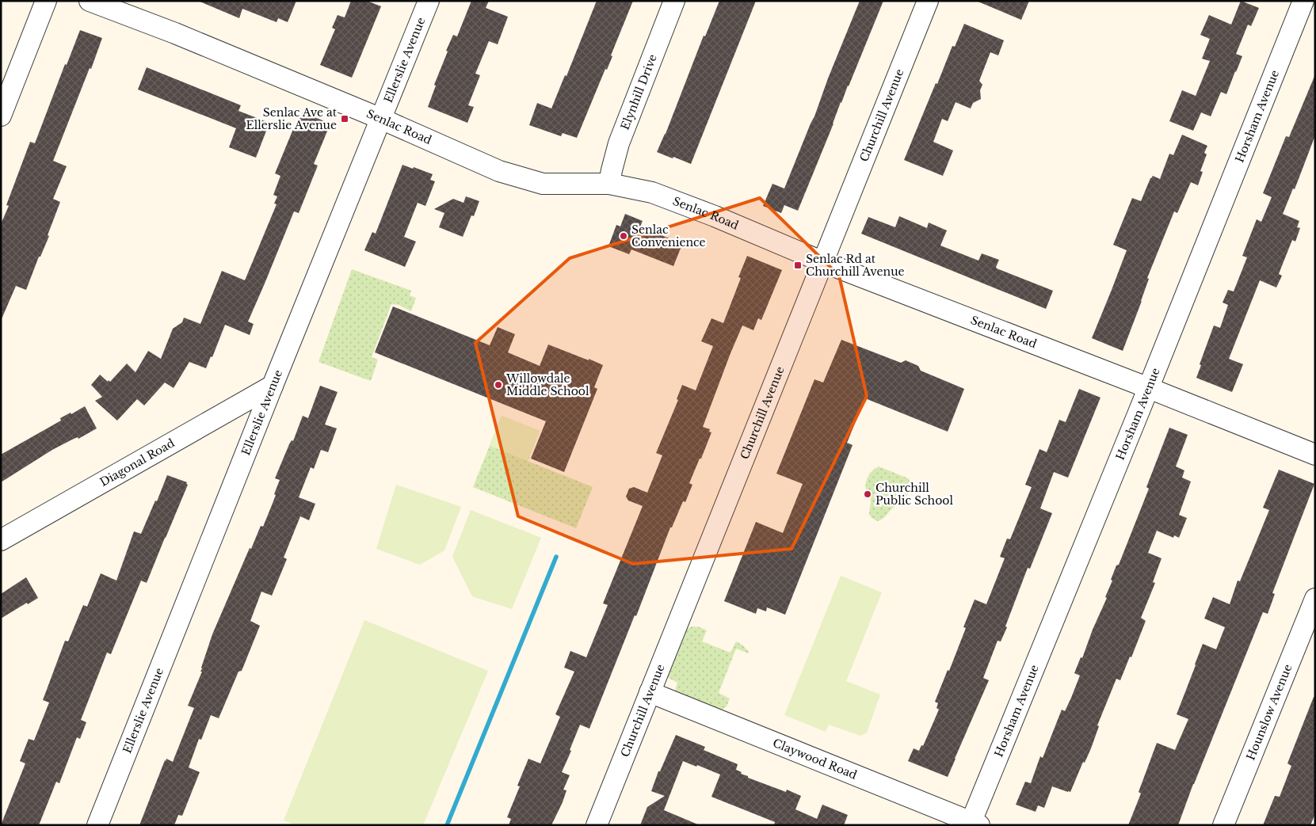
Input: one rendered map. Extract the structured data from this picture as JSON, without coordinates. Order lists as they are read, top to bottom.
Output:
{
  "streets": {
    "street": [
      "Ellerslie Avenue",
      "Elynhill Drive",
      "Churchill Avenue",
      "Horsham Avenue",
      "Senlac Road",
      "Diagonal Road",
      "Hounslow Avenue",
      "Claywood Road"
    ]
  },
  "crossings": [
    ["Ellerslie Avenue", "Senlac Road"],
    ["Ellerslie Avenue", "Diagonal Road"],
    ["Elynhill Drive", "Senlac Road"],
    ["Churchill Avenue", "Senlac Road"],
    ["Churchill Avenue", "Claywood Road"],
    ["Horsham Avenue", "Senlac Road"],
    ["Horsham Avenue", "Claywood Road"]
  ],
  "places": {
    "transit": ["Senlac Ave at Ellerslie Avenue", "Senlac Rd at Churchill Avenue"],
    "other": ["Senlac Convenience", "Willowdale Middle School", "Churchill Public School"]
  }
}
